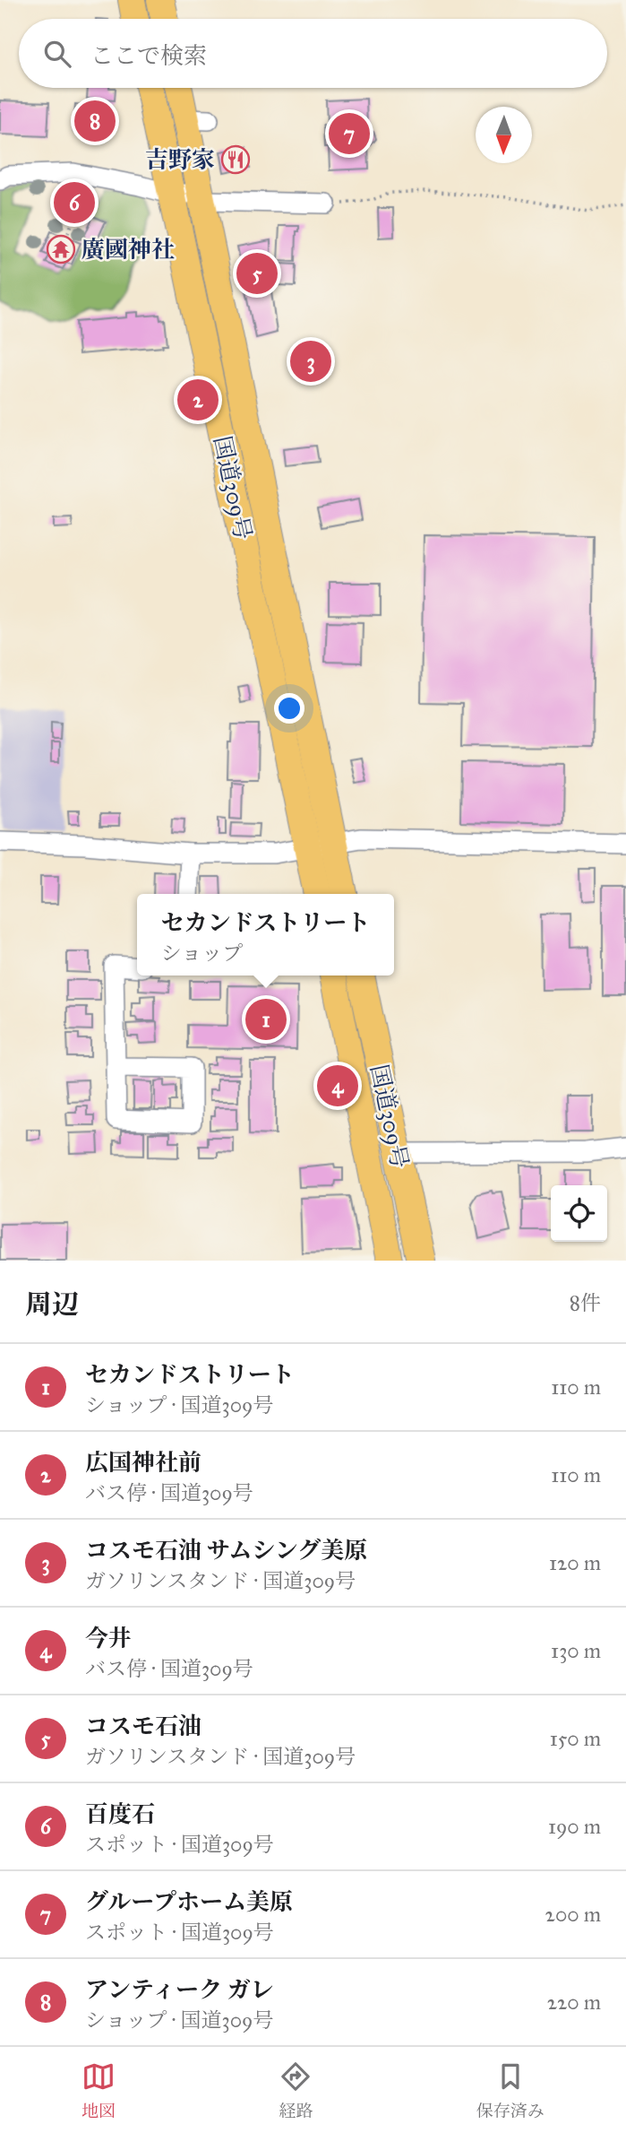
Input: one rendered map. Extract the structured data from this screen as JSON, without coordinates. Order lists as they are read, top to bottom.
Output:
{
  "streets": {
    "highway": ["国道309号"]
  },
  "places": {
    "restaurant": ["吉野家"],
    "temple": ["廣國神社"]
  },
  "north": "bottom",
  "page": {
    "search": "ここで検索",
    "pins": [
      "8",
      "7",
      "6",
      "5",
      "3",
      "2",
      "1",
      "4"
    ],
    "popup": ["セカンドストリート", "ショップ"],
    "heading": ["周辺", "8件"],
    "list": [
      {
        "mark": "1",
        "name": "セカンドストリート",
        "note": "ショップ · 国道309号",
        "value": "110 m"
      },
      {
        "mark": "2",
        "name": "広国神社前",
        "note": "バス停 · 国道309号",
        "value": "110 m"
      },
      {
        "mark": "3",
        "name": "コスモ石油 サムシング美原",
        "note": "ガソリンスタンド · 国道309号",
        "value": "120 m"
      },
      {
        "mark": "4",
        "name": "今井",
        "note": "バス停 · 国道309号",
        "value": "130 m"
      },
      {
        "mark": "5",
        "name": "コスモ石油",
        "note": "ガソリンスタンド · 国道309号",
        "value": "150 m"
      },
      {
        "mark": "6",
        "name": "百度石",
        "note": "スポット · 国道309号",
        "value": "190 m"
      },
      {
        "mark": "7",
        "name": "グループホーム美原",
        "note": "スポット · 国道309号",
        "value": "200 m"
      },
      {
        "mark": "8",
        "name": "アンティーク ガレ",
        "note": "ショップ · 国道309号",
        "value": "220 m"
      }
    ],
    "nav": ["地図", "経路", "保存済み"]
  }
}
